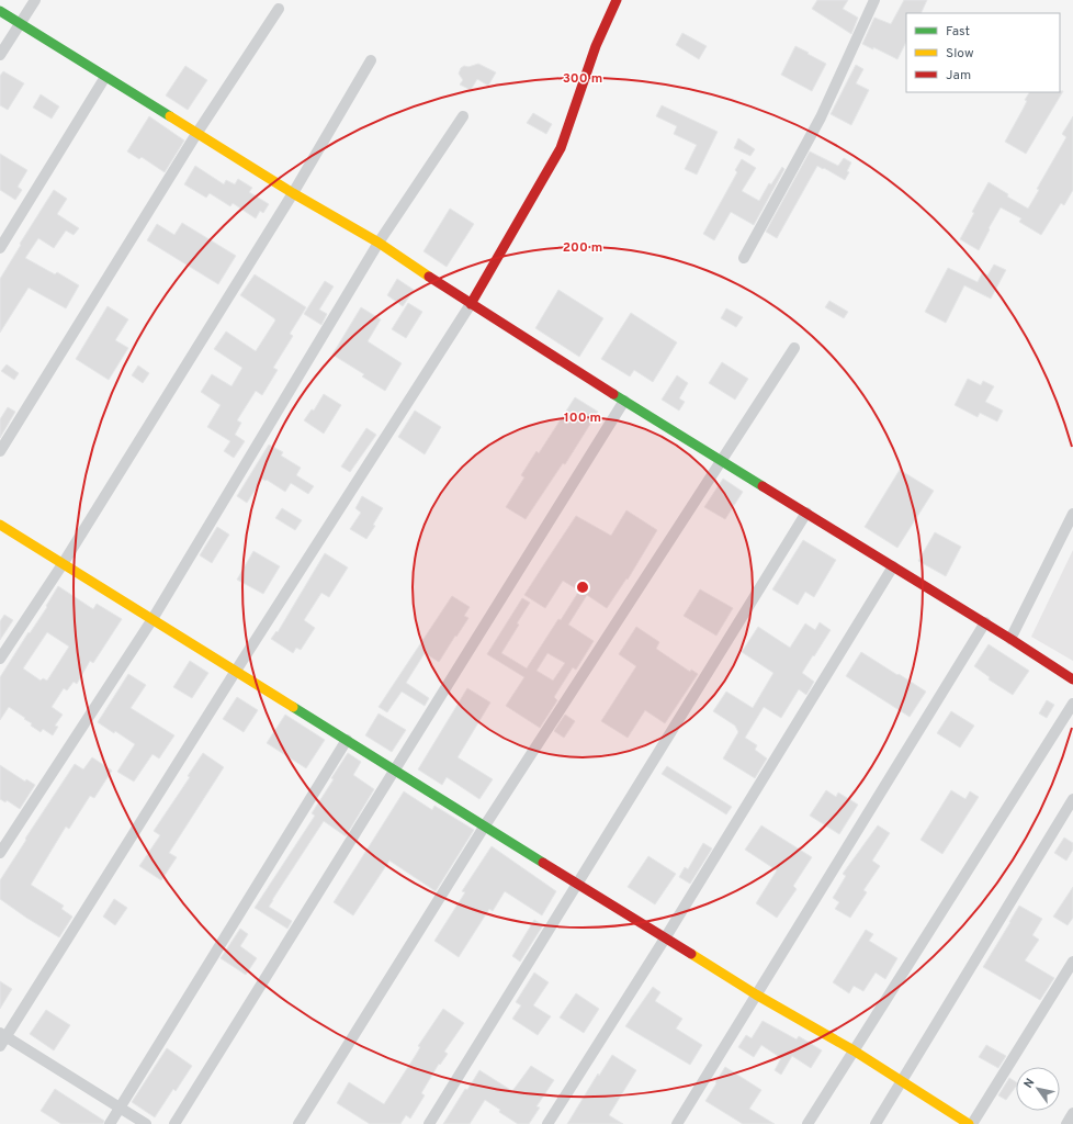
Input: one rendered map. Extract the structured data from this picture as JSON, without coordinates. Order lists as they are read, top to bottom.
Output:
{
  "legend": ["Fast", "Slow", "Jam"],
  "north": "top left",
  "rings": ["300 m", "200 m", "100 m"]
}
